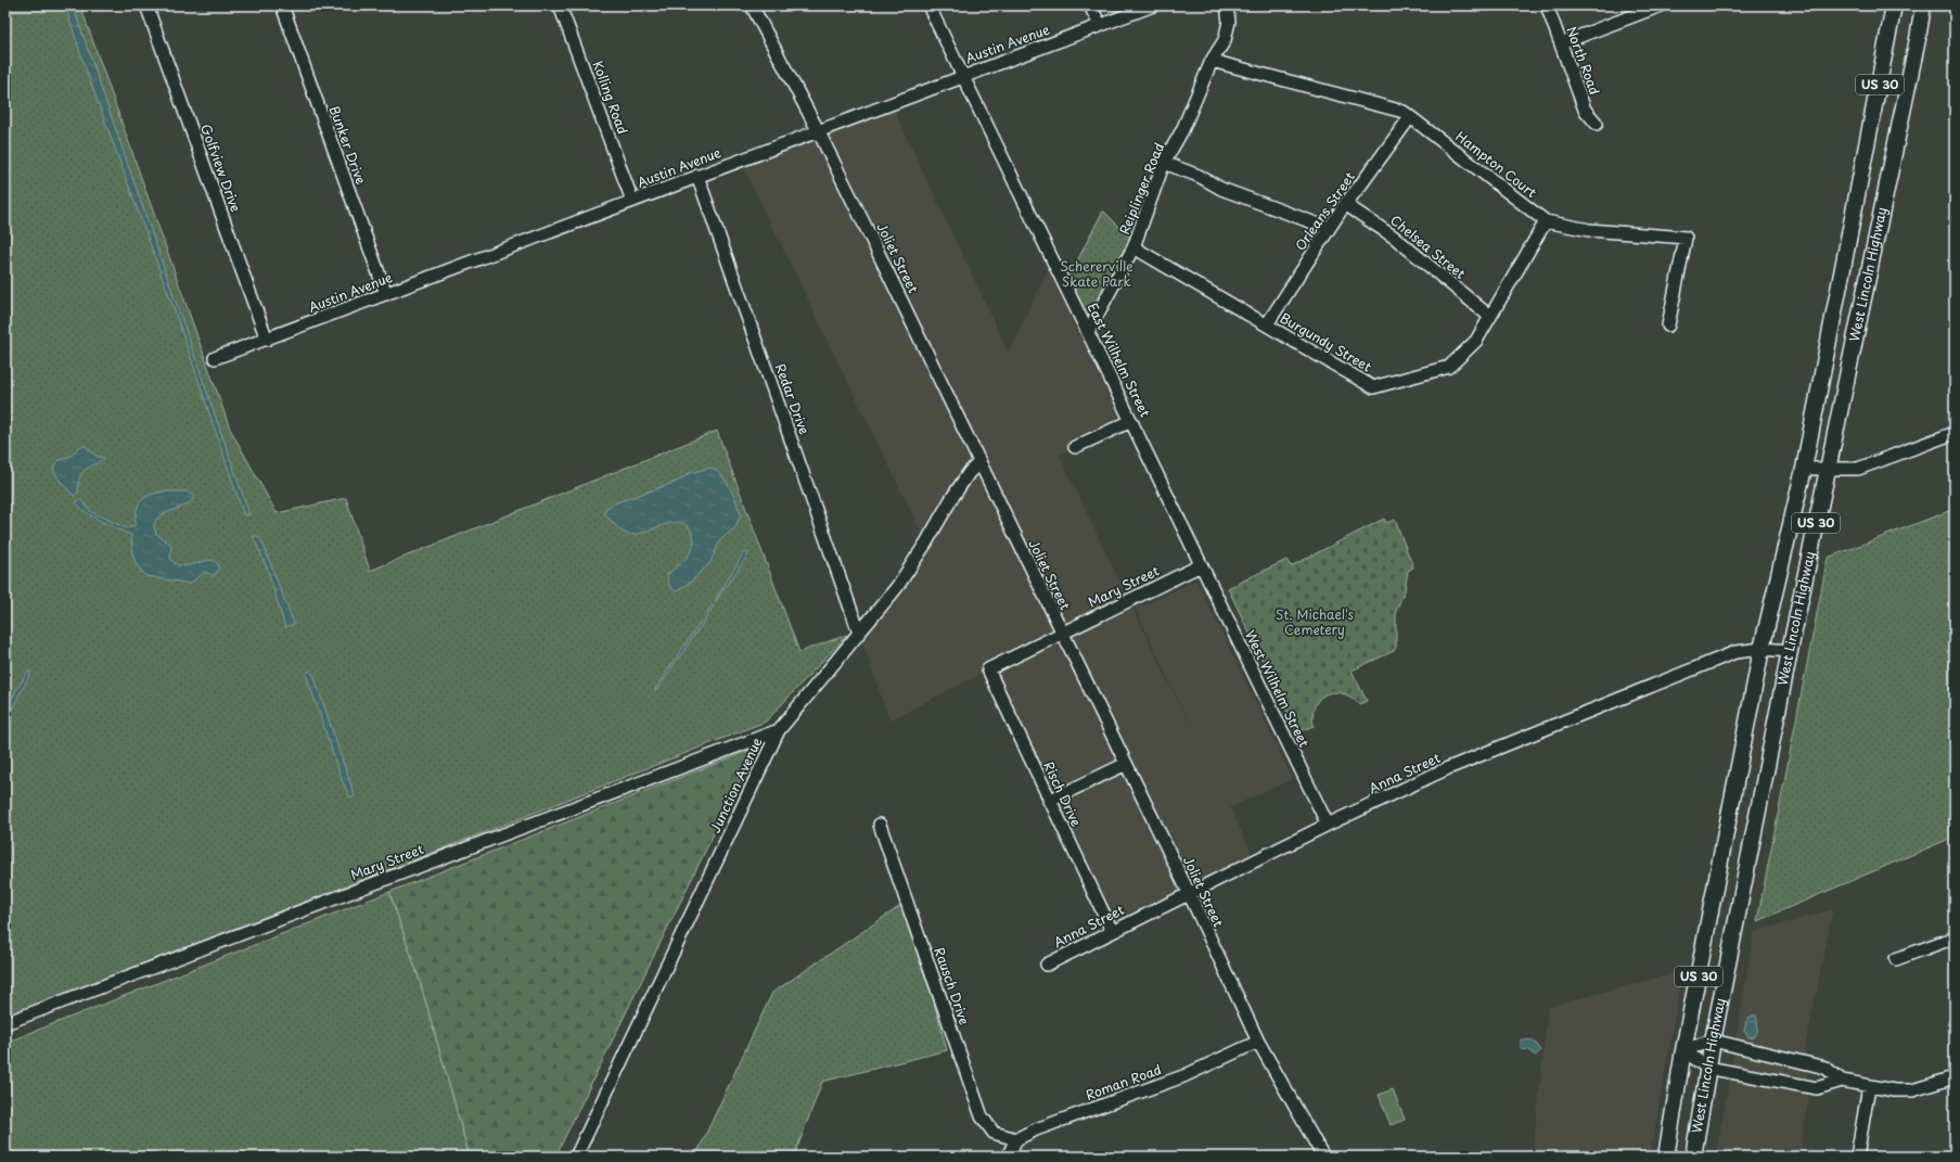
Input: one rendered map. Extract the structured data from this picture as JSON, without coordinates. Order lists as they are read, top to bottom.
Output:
{
  "streets": {
    "main road": ["US 30", "West Lincoln Highway"],
    "street": [
      "Austin Avenue",
      "North Road",
      "Kolling Road",
      "Bunker Drive",
      "Hampton Court",
      "Golfview Drive",
      "Reiplinger Road",
      "Orleans Street",
      "Chelsea Street",
      "Joliet Street",
      "Burgundy Street",
      "East Wilhelm Street",
      "Redar Drive",
      "Mary Street",
      "West Wilhelm Street",
      "Anna Street",
      "Junction Avenue",
      "Risch Drive",
      "Rausch Drive",
      "Roman Road"
    ]
  },
  "crossings": [
    ["Austin Avenue", "Kolling Road"],
    ["Austin Avenue", "Bunker Drive"],
    ["Austin Avenue", "Golfview Drive"],
    ["Austin Avenue", "Joliet Street"],
    ["Austin Avenue", "East Wilhelm Street"],
    ["Austin Avenue", "Redar Drive"],
    ["Hampton Court", "Reiplinger Road"],
    ["Hampton Court", "Orleans Street"],
    ["Hampton Court", "Burgundy Street"],
    ["Reiplinger Road", "Burgundy Street"],
    ["Reiplinger Road", "East Wilhelm Street"],
    ["Orleans Street", "Chelsea Street"],
    ["Orleans Street", "Burgundy Street"],
    ["Chelsea Street", "Burgundy Street"],
    ["Joliet Street", "Mary Street"],
    ["Joliet Street", "Anna Street"],
    ["Joliet Street", "Junction Avenue"],
    ["Joliet Street", "Roman Road"],
    ["West Lincoln Highway", "Anna Street"],
    ["East Wilhelm Street", "Mary Street"],
    ["East Wilhelm Street", "West Wilhelm Street"],
    ["Redar Drive", "Junction Avenue"],
    ["Mary Street", "West Wilhelm Street"],
    ["Mary Street", "Junction Avenue"],
    ["Mary Street", "Risch Drive"],
    ["West Wilhelm Street", "Anna Street"],
    ["Anna Street", "Risch Drive"],
    ["Rausch Drive", "Roman Road"]
  ],
  "parks": ["Schererville Skate Park", "St. Michael's Cemetery"]
}
